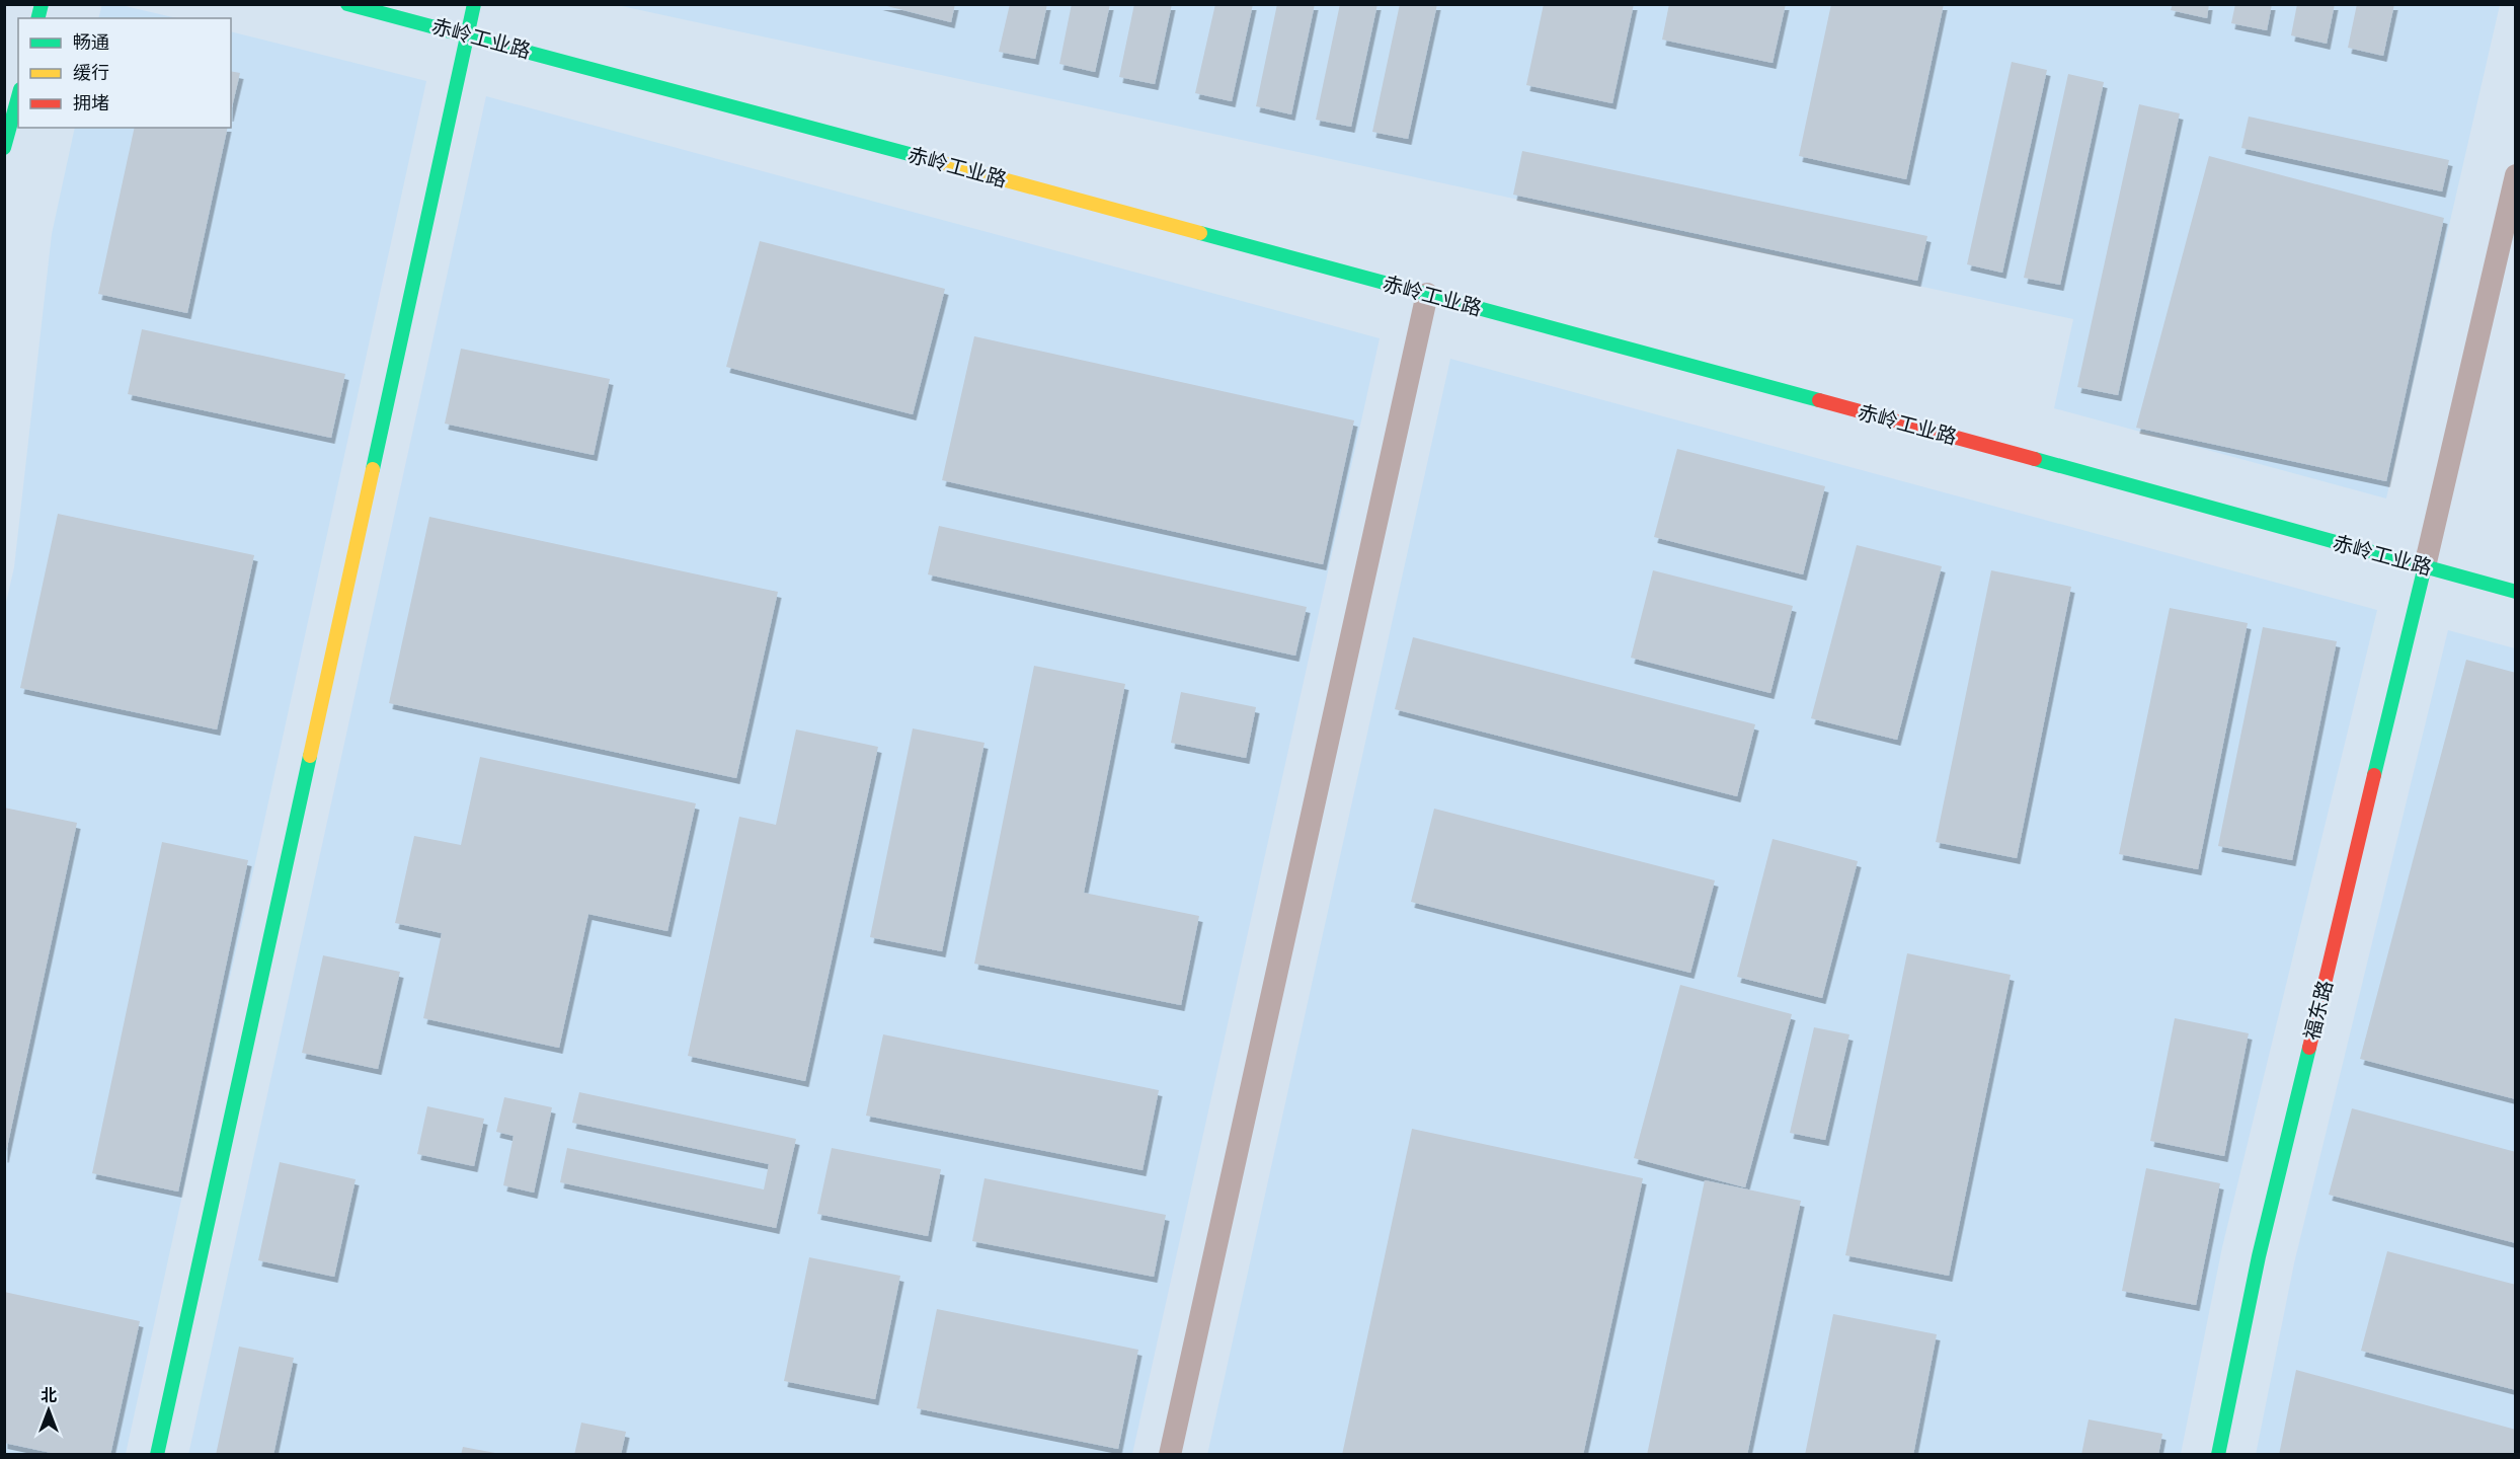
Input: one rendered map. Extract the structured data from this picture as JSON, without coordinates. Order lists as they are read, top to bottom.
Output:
{
  "streets": {
    "main road": ["赤岭工业路", "福东路"]
  },
  "crossings": [
    ["赤岭工业路", "福东路"]
  ],
  "legend": ["畅通", "缓行", "拥堵"],
  "north": "top"
}
